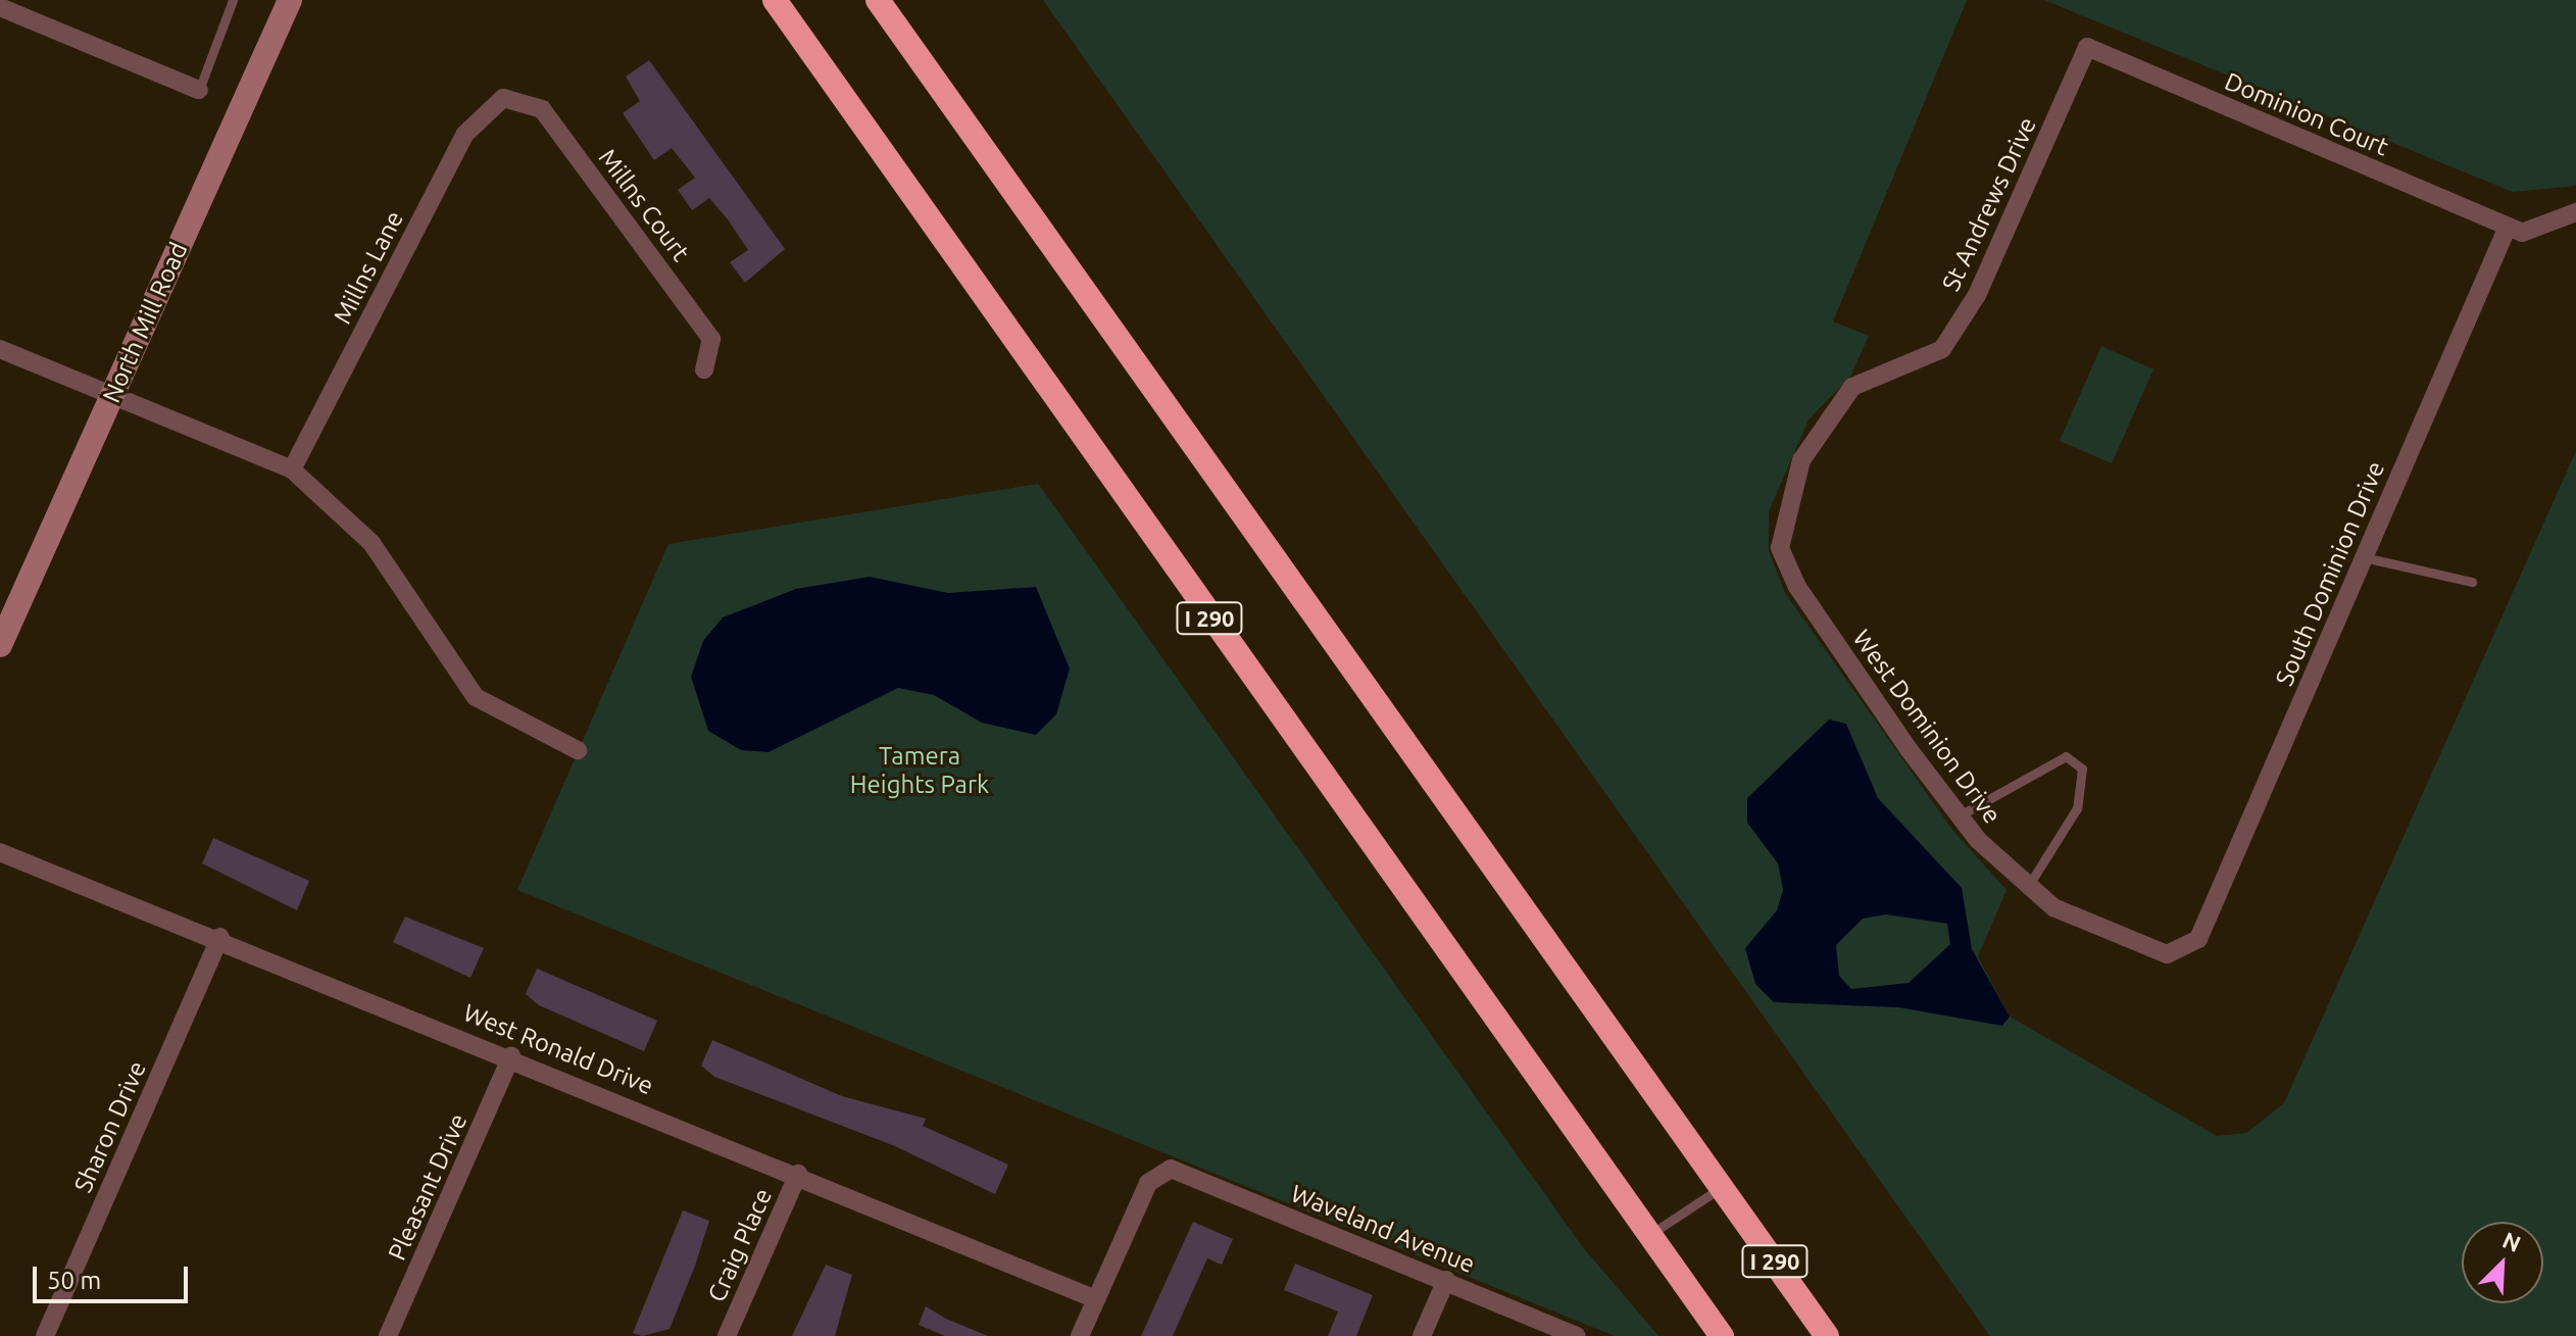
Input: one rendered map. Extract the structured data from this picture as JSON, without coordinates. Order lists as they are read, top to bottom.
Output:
{
  "streets": {
    "highway": ["I 290"],
    "street": [
      "Dominion Court",
      "St Andrews Drive",
      "Millns Court",
      "Millns Lane",
      "North Mill Road",
      "South Dominion Drive",
      "West Dominion Drive",
      "West Ronald Drive",
      "Sharon Drive",
      "Pleasant Drive",
      "Waveland Avenue",
      "Craig Place"
    ]
  },
  "crossings": [
    ["Dominion Court", "St Andrews Drive"],
    ["Dominion Court", "South Dominion Drive"],
    ["St Andrews Drive", "West Dominion Drive"],
    ["Millns Court", "Millns Lane"],
    ["South Dominion Drive", "West Dominion Drive"],
    ["West Ronald Drive", "Sharon Drive"],
    ["West Ronald Drive", "Pleasant Drive"],
    ["West Ronald Drive", "Waveland Avenue"],
    ["West Ronald Drive", "Craig Place"]
  ],
  "parks": ["Tamera Heights Park"],
  "scale_bar": "50 m",
  "north": "top right"
}
